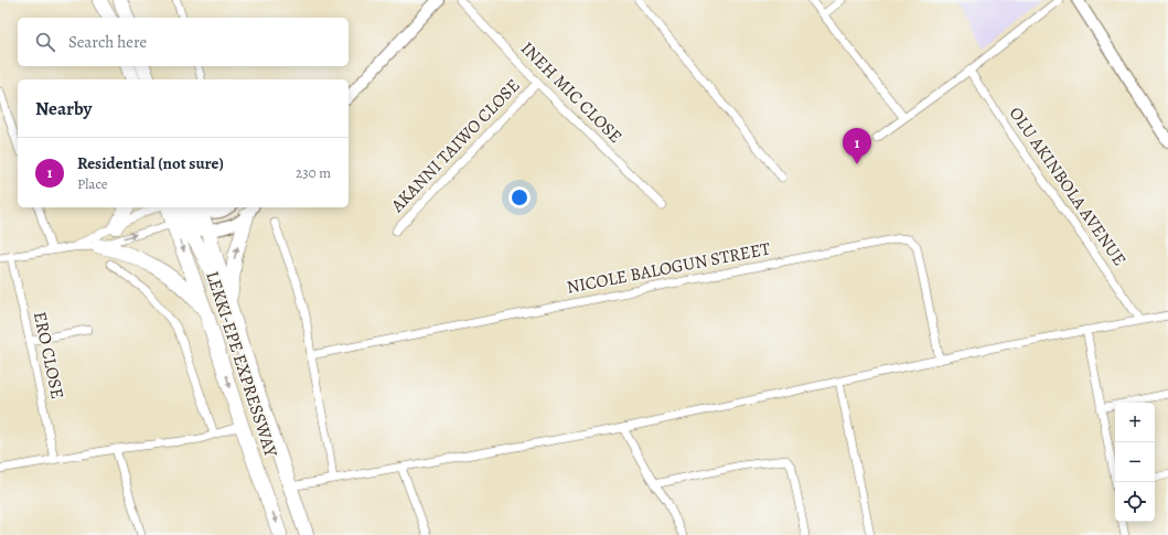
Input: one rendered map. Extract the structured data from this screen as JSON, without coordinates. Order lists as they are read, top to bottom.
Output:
{
  "streets": {
    "highway": ["LEKKI-EPE EXPRESSWAY"],
    "street": [
      "INEH MIC CLOSE",
      "AKANNI TAIWO CLOSE",
      "OLU AKINBOLA AVENUE",
      "NICOLE BALOGUN STREET",
      "ERO CLOSE"
    ]
  },
  "crossings": [
    ["INEH MIC CLOSE", "AKANNI TAIWO CLOSE"]
  ],
  "page": {
    "search": "Search here",
    "heading": "Nearby",
    "pins": "1",
    "list": [
      {
        "mark": "1",
        "name": "Residential (not sure)",
        "note": "Place",
        "value": "230 m"
      }
    ],
    "map_buttons": ["+", "−"]
  }
}
